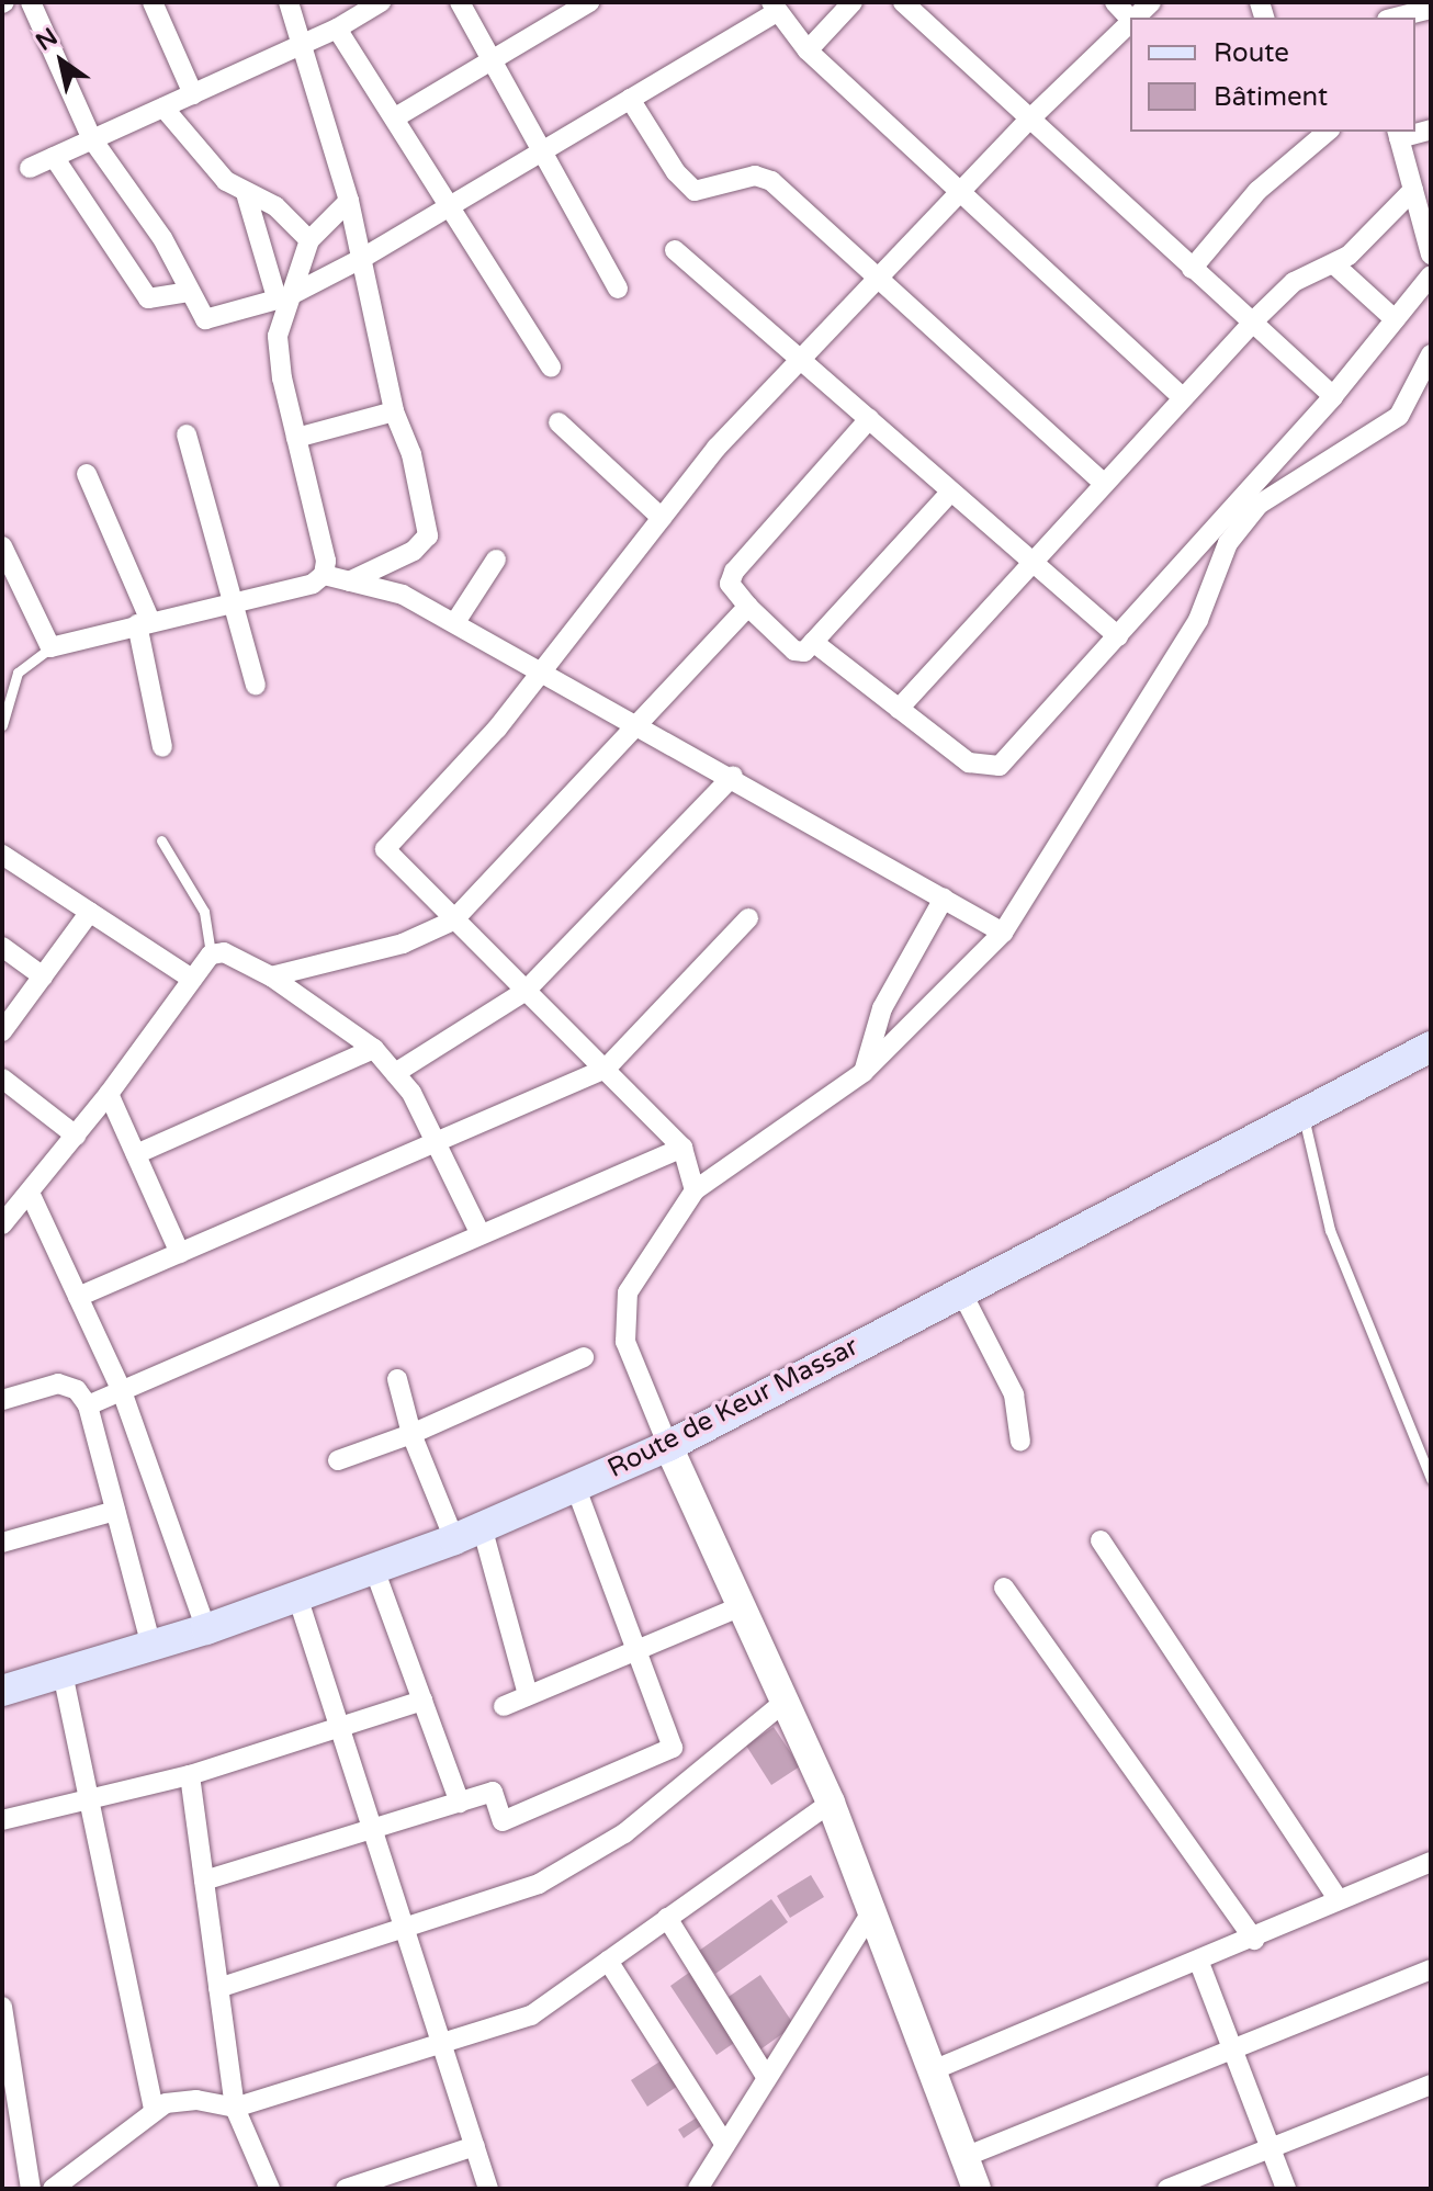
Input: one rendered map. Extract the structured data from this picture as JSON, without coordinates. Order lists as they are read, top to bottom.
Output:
{
  "streets": {
    "main road": ["Route de Keur Massar"]
  },
  "legend": ["Route", "Bâtiment"],
  "north": "top left"
}
